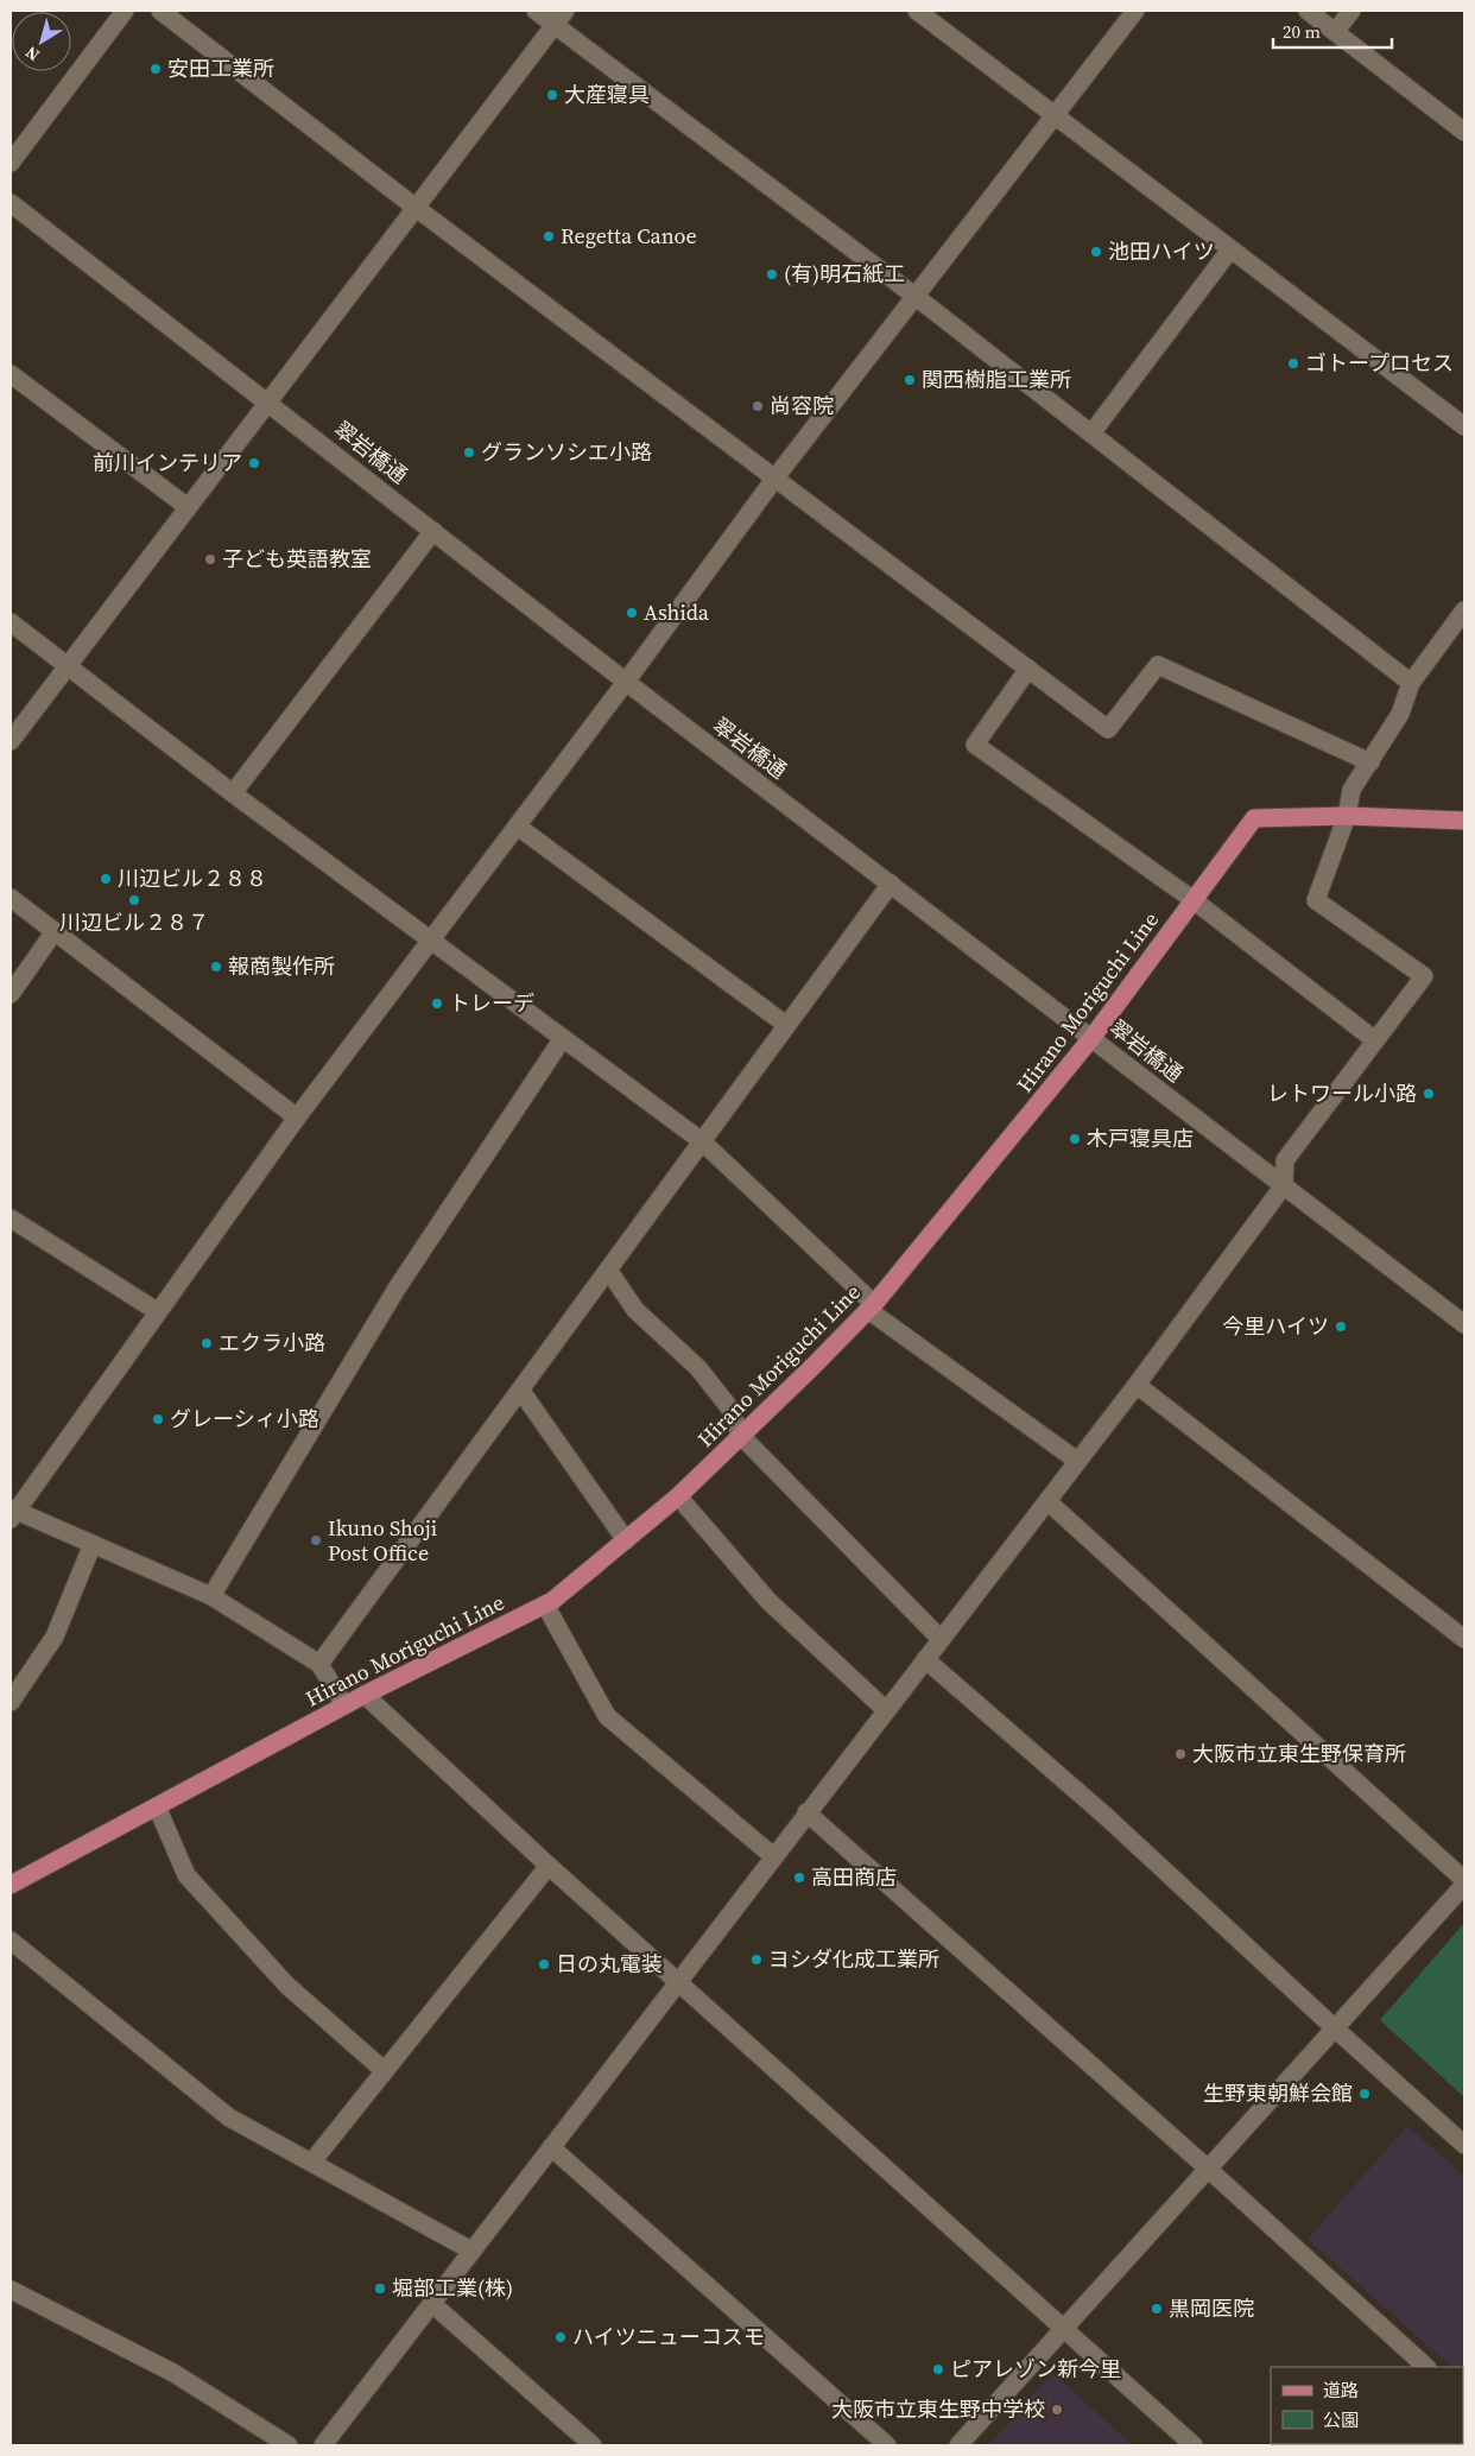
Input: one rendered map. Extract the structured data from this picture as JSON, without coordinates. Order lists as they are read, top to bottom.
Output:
{
  "streets": {
    "main road": ["Hirano Moriguchi Line"],
    "street": ["翠岩橋通"]
  },
  "crossings": [
    ["翠岩橋通", "Hirano Moriguchi Line"]
  ],
  "places": [
    "安田工業所",
    "大産寝具",
    "Regetta Canoe",
    "池田ハイツ",
    "(有)明石紙工",
    "ゴトープロセス",
    "関西樹脂工業所",
    "尚容院",
    "グランソシエ小路",
    "前川インテリア",
    "子ども英語教室",
    "Ashida",
    "川辺ビル２８８",
    "川辺ビル２８７",
    "報商製作所",
    "トレーデ",
    "レトワール小路",
    "木戸寝具店",
    "今里ハイツ",
    "エクラ小路",
    "グレーシィ小路",
    "Ikuno Shoji Post Office",
    "大阪市立東生野保育所",
    "高田商店",
    "ヨシダ化成工業所",
    "日の丸電装",
    "生野東朝鮮会館",
    "堀部工業(株)",
    "黒岡医院",
    "ハイツニューコスモ",
    "ピアレゾン新今里",
    "大阪市立東生野中学校"
  ],
  "legend": ["道路", "公園"],
  "scale_bar": "20 m",
  "north": "bottom left"
}
